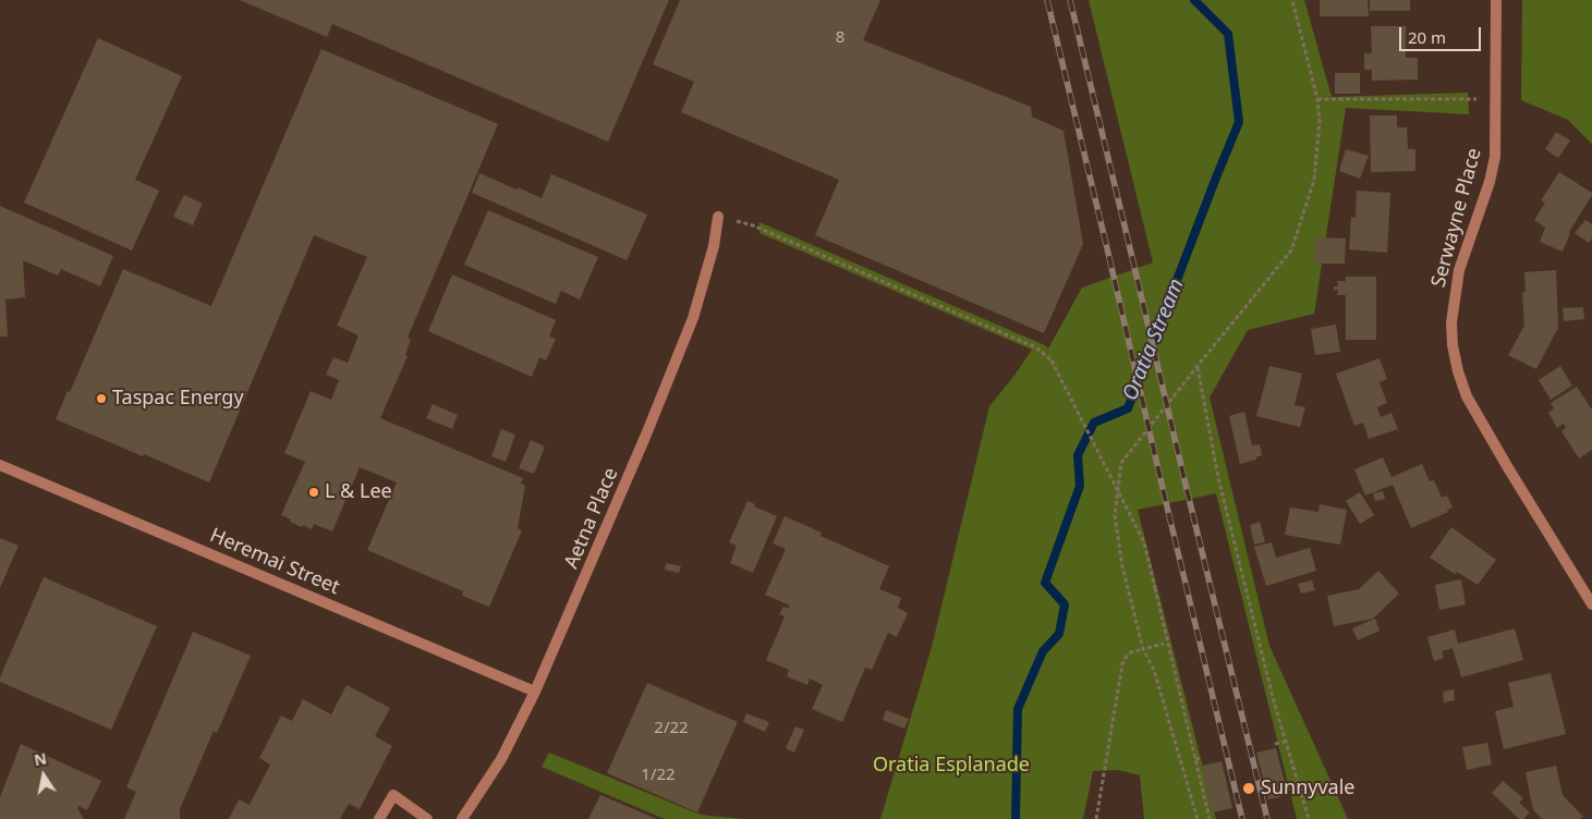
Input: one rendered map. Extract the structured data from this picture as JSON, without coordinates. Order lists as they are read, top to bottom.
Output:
{
  "streets": {
    "street": ["Serwayne Place", "Aetna Place", "Heremai Street"]
  },
  "crossings": [
    ["Aetna Place", "Heremai Street"]
  ],
  "water": ["Oratia Stream"],
  "parks": ["Oratia Esplanade"],
  "places": ["Taspac Energy", "L & Lee", "Sunnyvale"],
  "house_numbers": ["8", "2/22", "1/22"],
  "scale_bar": "20 m",
  "north": "top"
}
